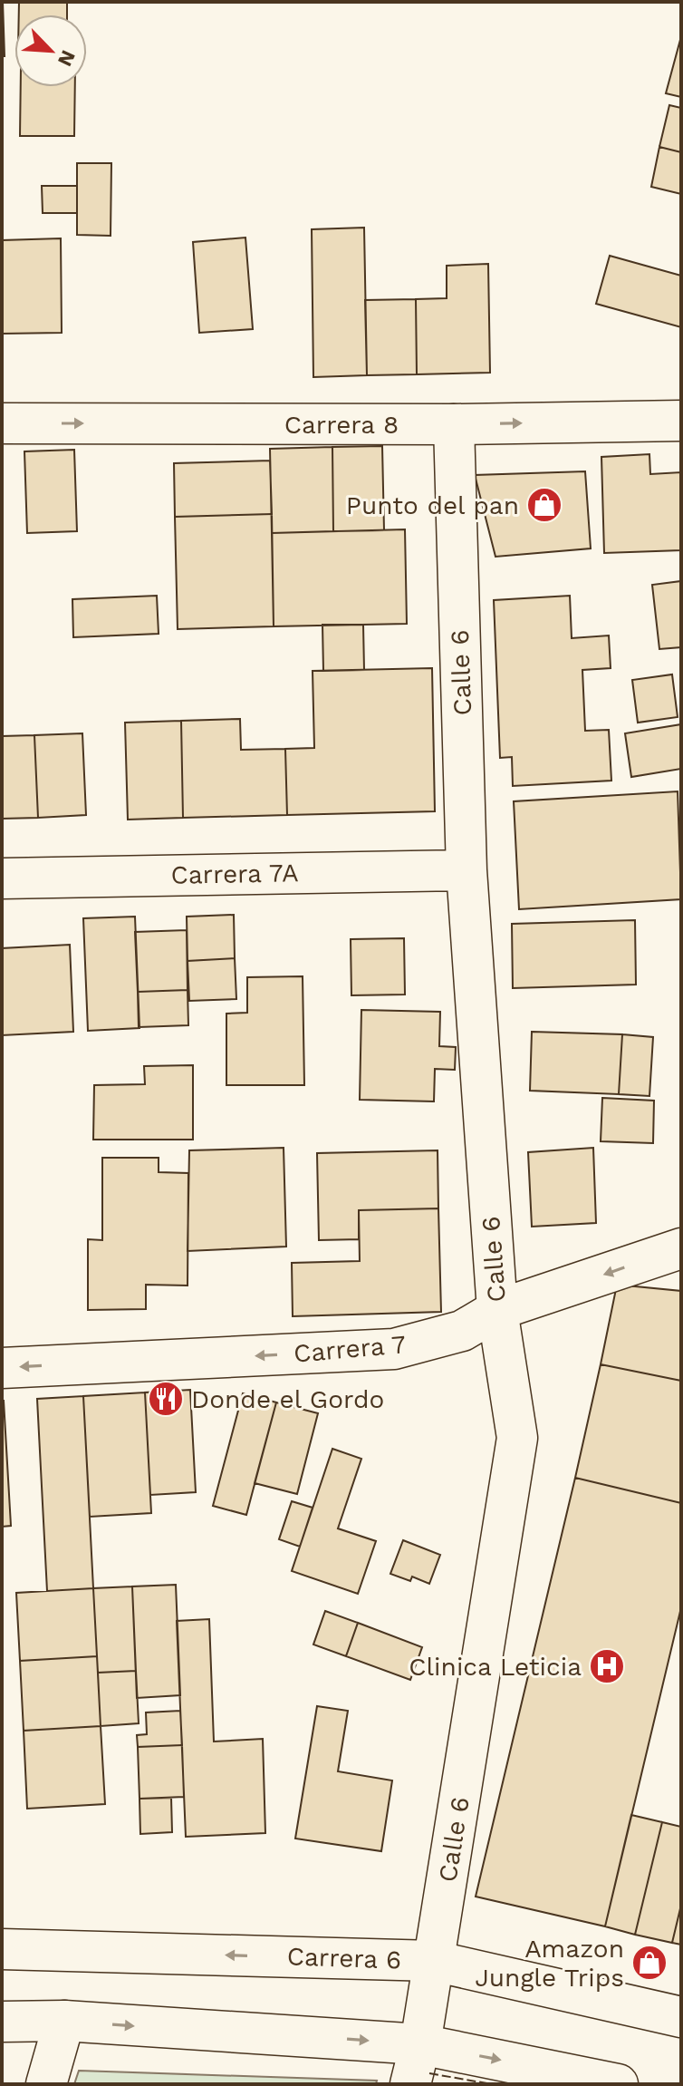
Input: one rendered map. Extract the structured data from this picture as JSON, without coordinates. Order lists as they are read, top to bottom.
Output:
{
  "streets": {
    "street": [
      "Carrera 8",
      "Calle 6",
      "Carrera 7A",
      "Carrera 7",
      "Carrera 6"
    ]
  },
  "crossings": [
    ["Carrera 8", "Calle 6"],
    ["Calle 6", "Carrera 7A"],
    ["Calle 6", "Carrera 7"],
    ["Calle 6", "Carrera 6"]
  ],
  "one_way": ["Carrera 8", "Carrera 7"],
  "places": {
    "shop": ["Punto del pan", "Amazon Jungle Trips"],
    "restaurant": ["Donde el Gordo"],
    "hospital": ["Clinica Leticia"]
  },
  "north": "bottom right"
}
